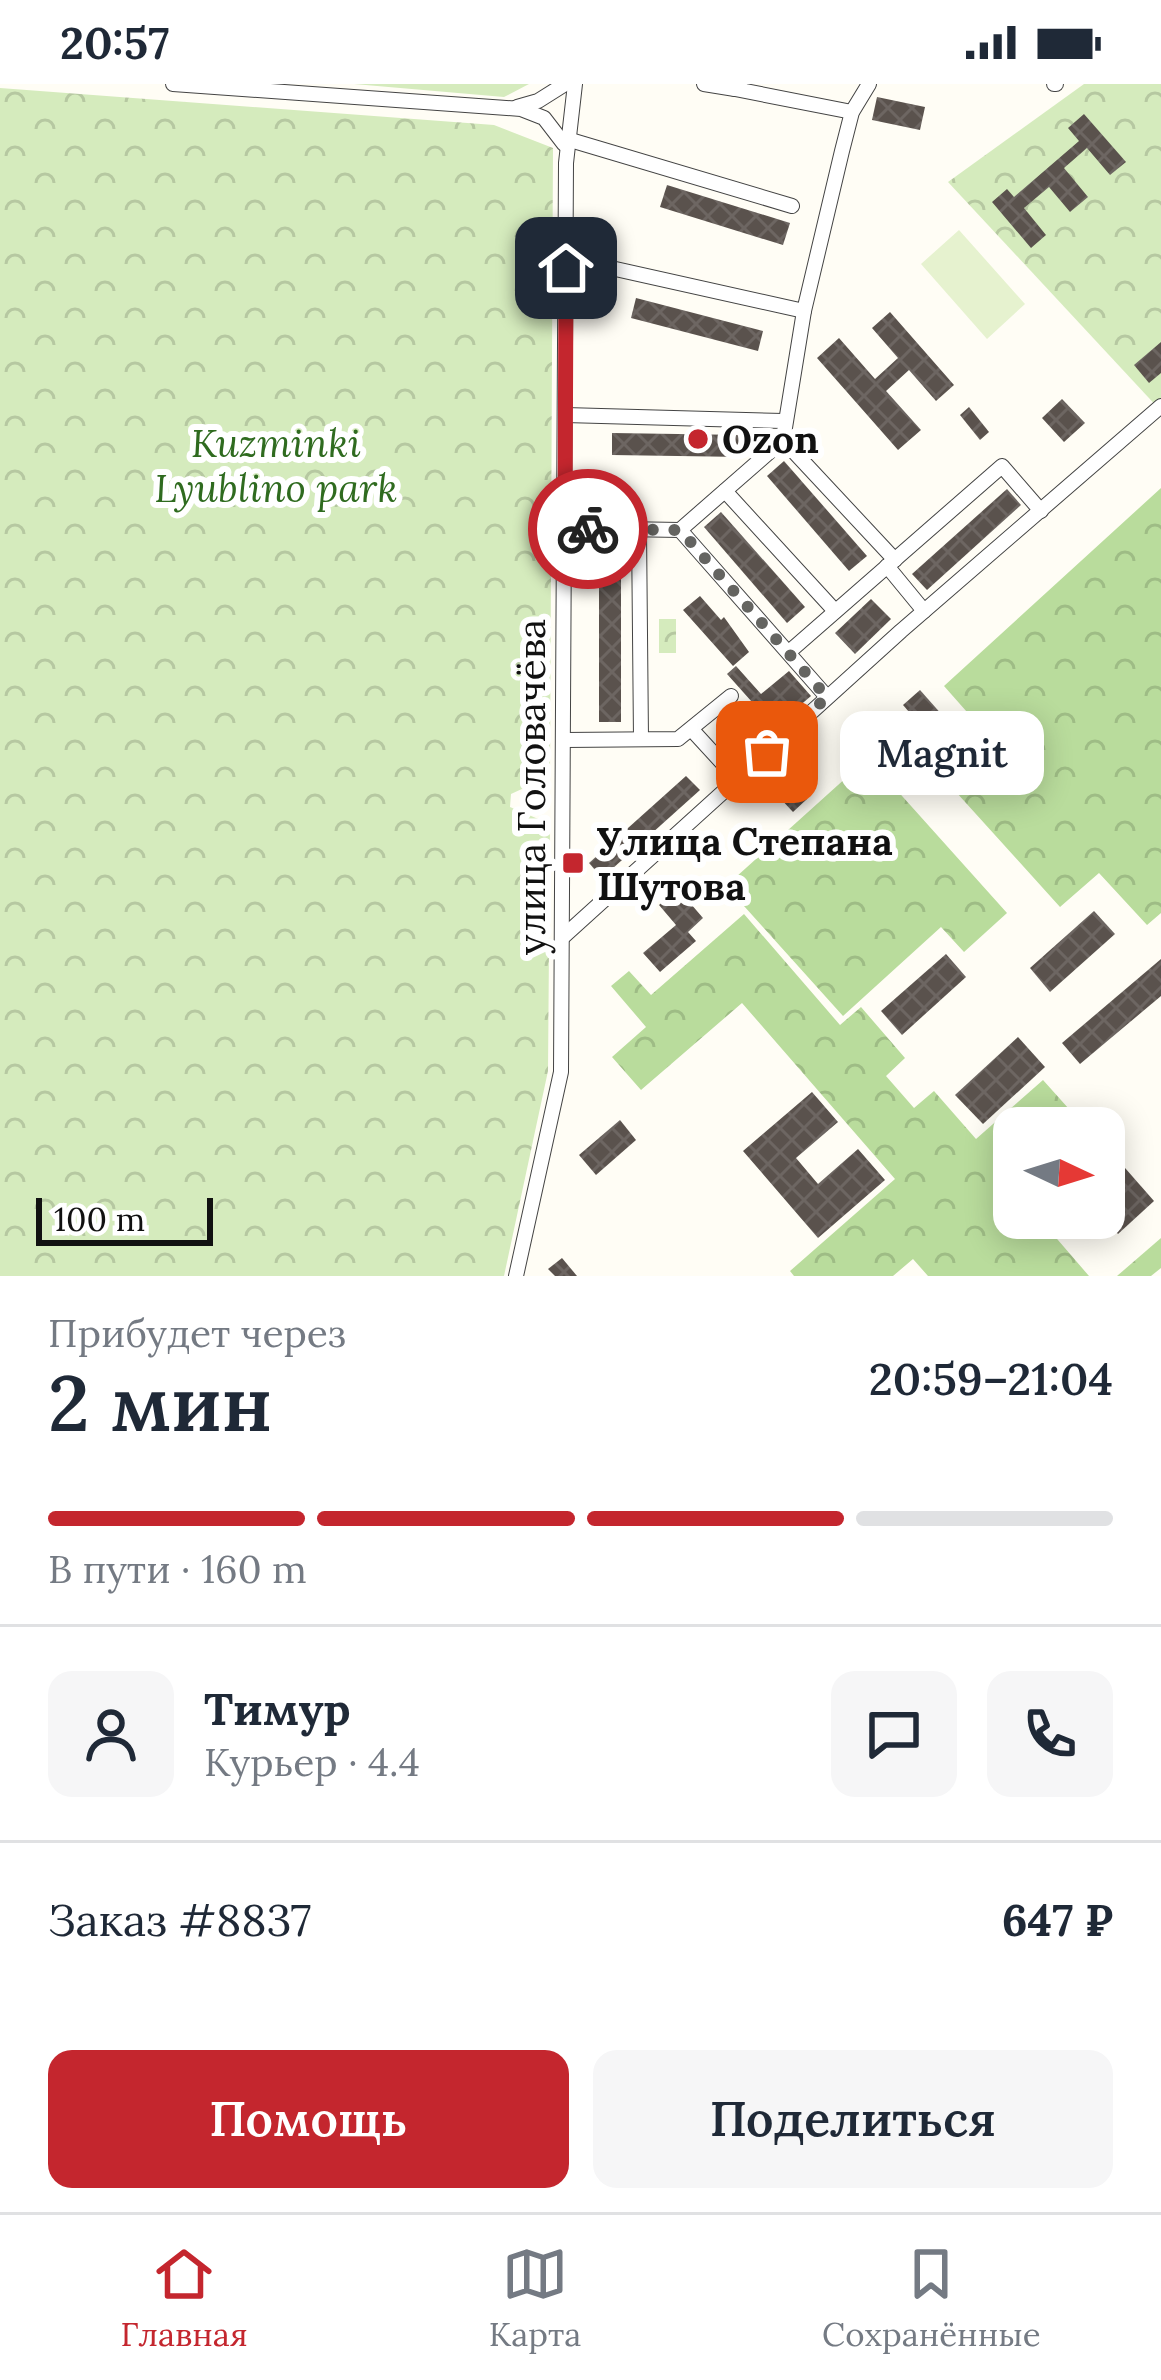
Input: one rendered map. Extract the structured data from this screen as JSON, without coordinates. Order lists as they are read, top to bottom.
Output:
{
  "streets": {
    "street": ["улица Головачёва"]
  },
  "parks": ["Kuzminki Lyublino park"],
  "places": {
    "other": ["Ozon", "Magnit"],
    "transit": ["Улица Степана Шутова"]
  },
  "scale_bar": "100 m",
  "north": "right",
  "page": {
    "status": "20:57",
    "bubble": "Magnit",
    "scale": "100 m",
    "heading": ["2 мин", "Прибудет через", "20:59–21:04"],
    "panel": [
      "Тимур",
      "Курьер · 4.4",
      "Заказ #8837",
      "647 ₽"
    ],
    "bar": "В пути · 160 m",
    "buttons": ["Помощь", "Поделиться"],
    "tabs": ["Главная", "Карта", "Сохранённые"]
  }
}
